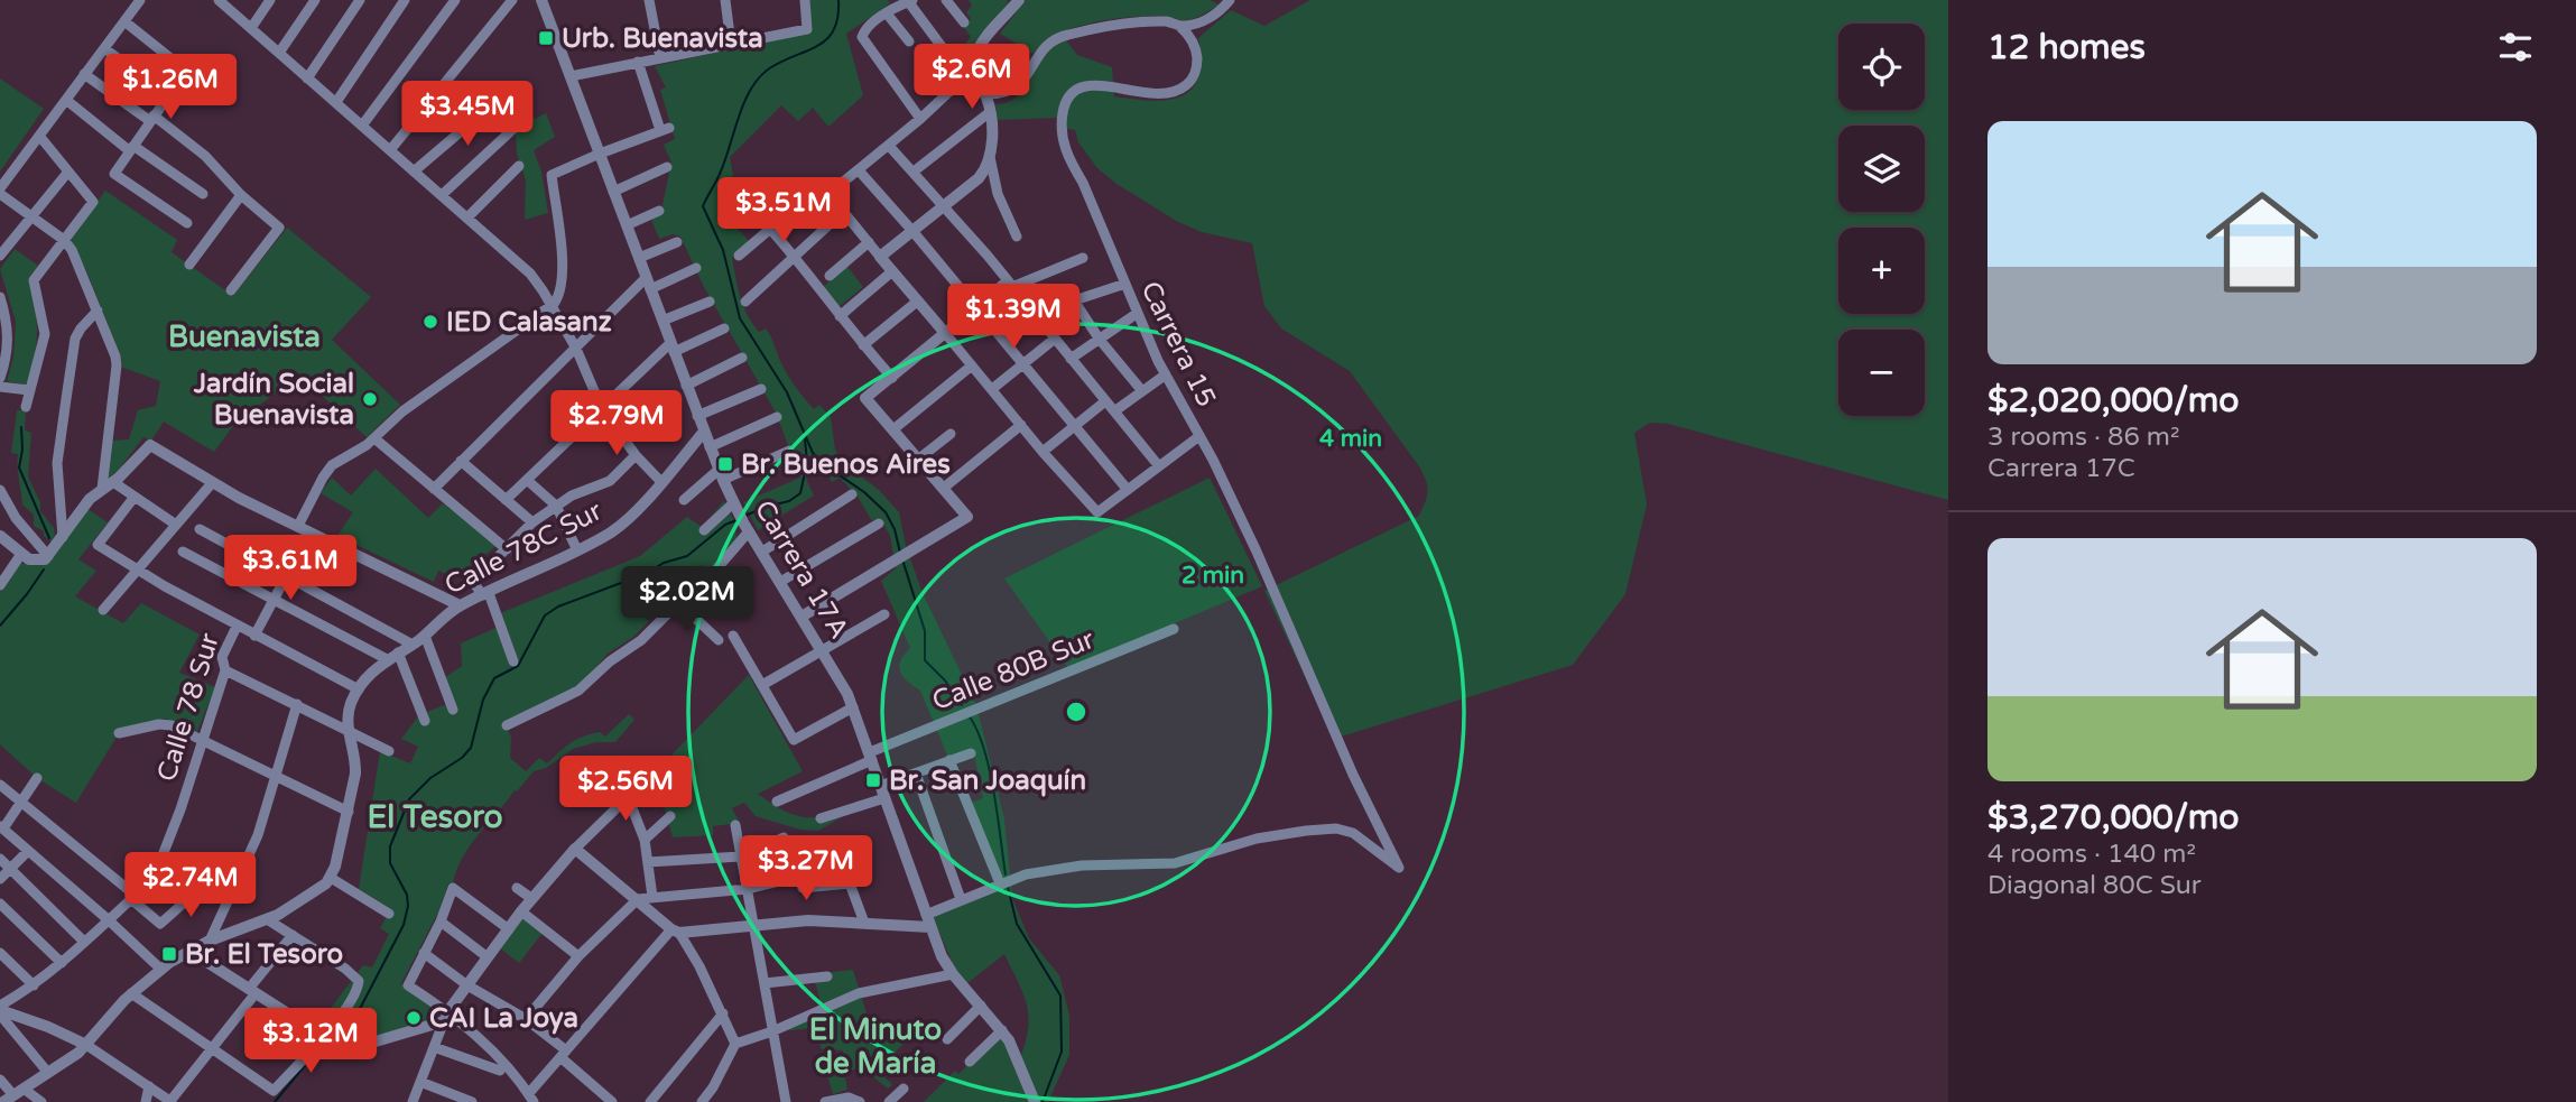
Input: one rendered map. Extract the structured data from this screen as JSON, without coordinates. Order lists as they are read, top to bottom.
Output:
{
  "streets": {
    "street": [
      "Carrera 15",
      "Calle 78C Sur",
      "Carrera 17A",
      "Calle 80B Sur",
      "Calle 78 Sur"
    ]
  },
  "crossings": [
    ["Calle 78C Sur", "Carrera 17A"],
    ["Carrera 17A", "Calle 80B Sur"]
  ],
  "districts": ["Buenavista", "El Tesoro", "El Minuto de María"],
  "places": {
    "transit": [
      "Urb. Buenavista",
      "Br. Buenos Aires",
      "Br. San Joaquín",
      "Br. El Tesoro"
    ],
    "other": ["IED Calasanz", "Jardín Social Buenavista", "CAI La Joya"]
  },
  "page": {
    "heading": "12 homes",
    "map_buttons": ["+", "−"],
    "price": [
      "$2.6M",
      "$1.26M",
      "$3.45M",
      "$3.51M",
      "$1.39M",
      "$2.79M",
      "$3.61M",
      "$2.02M",
      "$2.56M",
      "$3.27M",
      "$2.74M",
      "$3.12M"
    ],
    "list": [
      {
        "name": "$2,020,000/mo",
        "note": "3 rooms · 86 m² · Carrera 17C"
      },
      {
        "name": "$3,270,000/mo",
        "note": "4 rooms · 140 m² · Diagonal 80C Sur"
      }
    ]
  },
  "rings": ["4 min", "2 min"]
}
